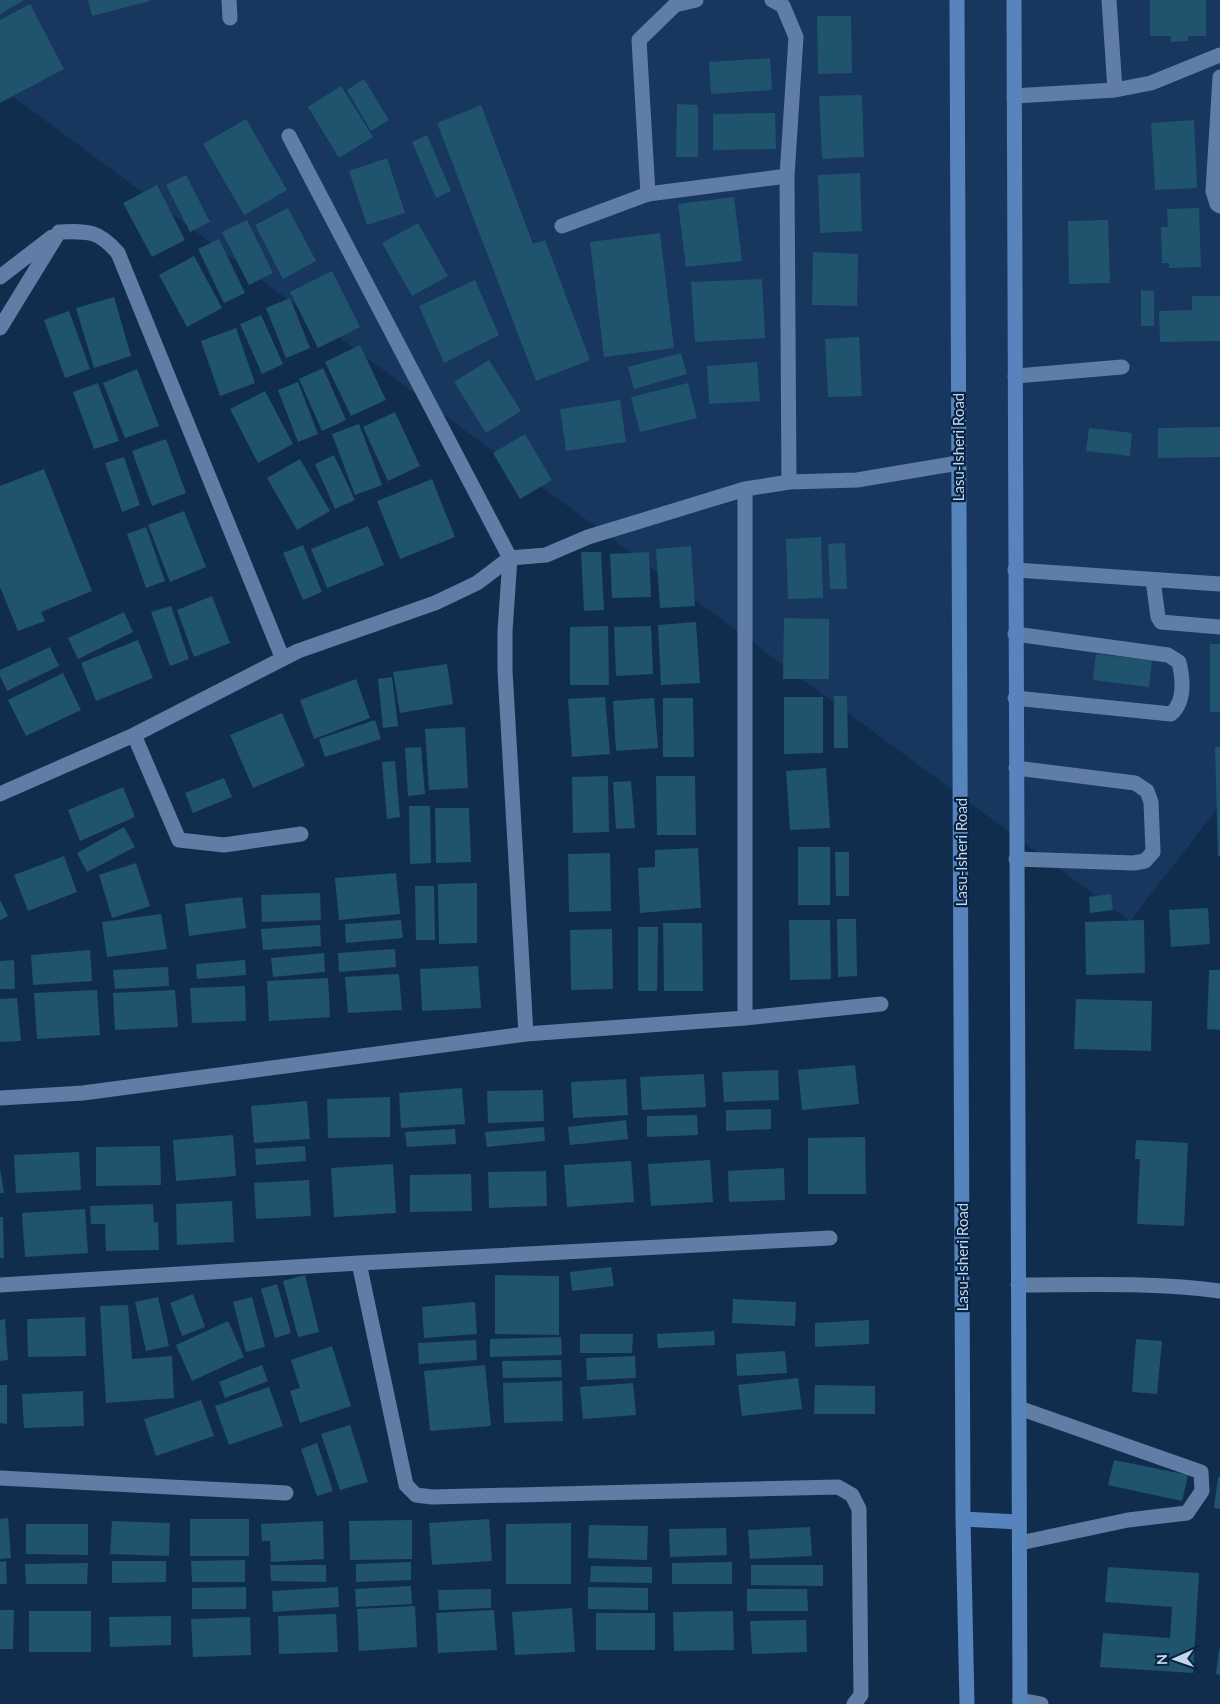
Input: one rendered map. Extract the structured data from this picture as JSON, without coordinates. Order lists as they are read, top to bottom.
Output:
{
  "streets": {
    "main road": ["Lasu-Isheri Road"]
  },
  "north": "left"
}
